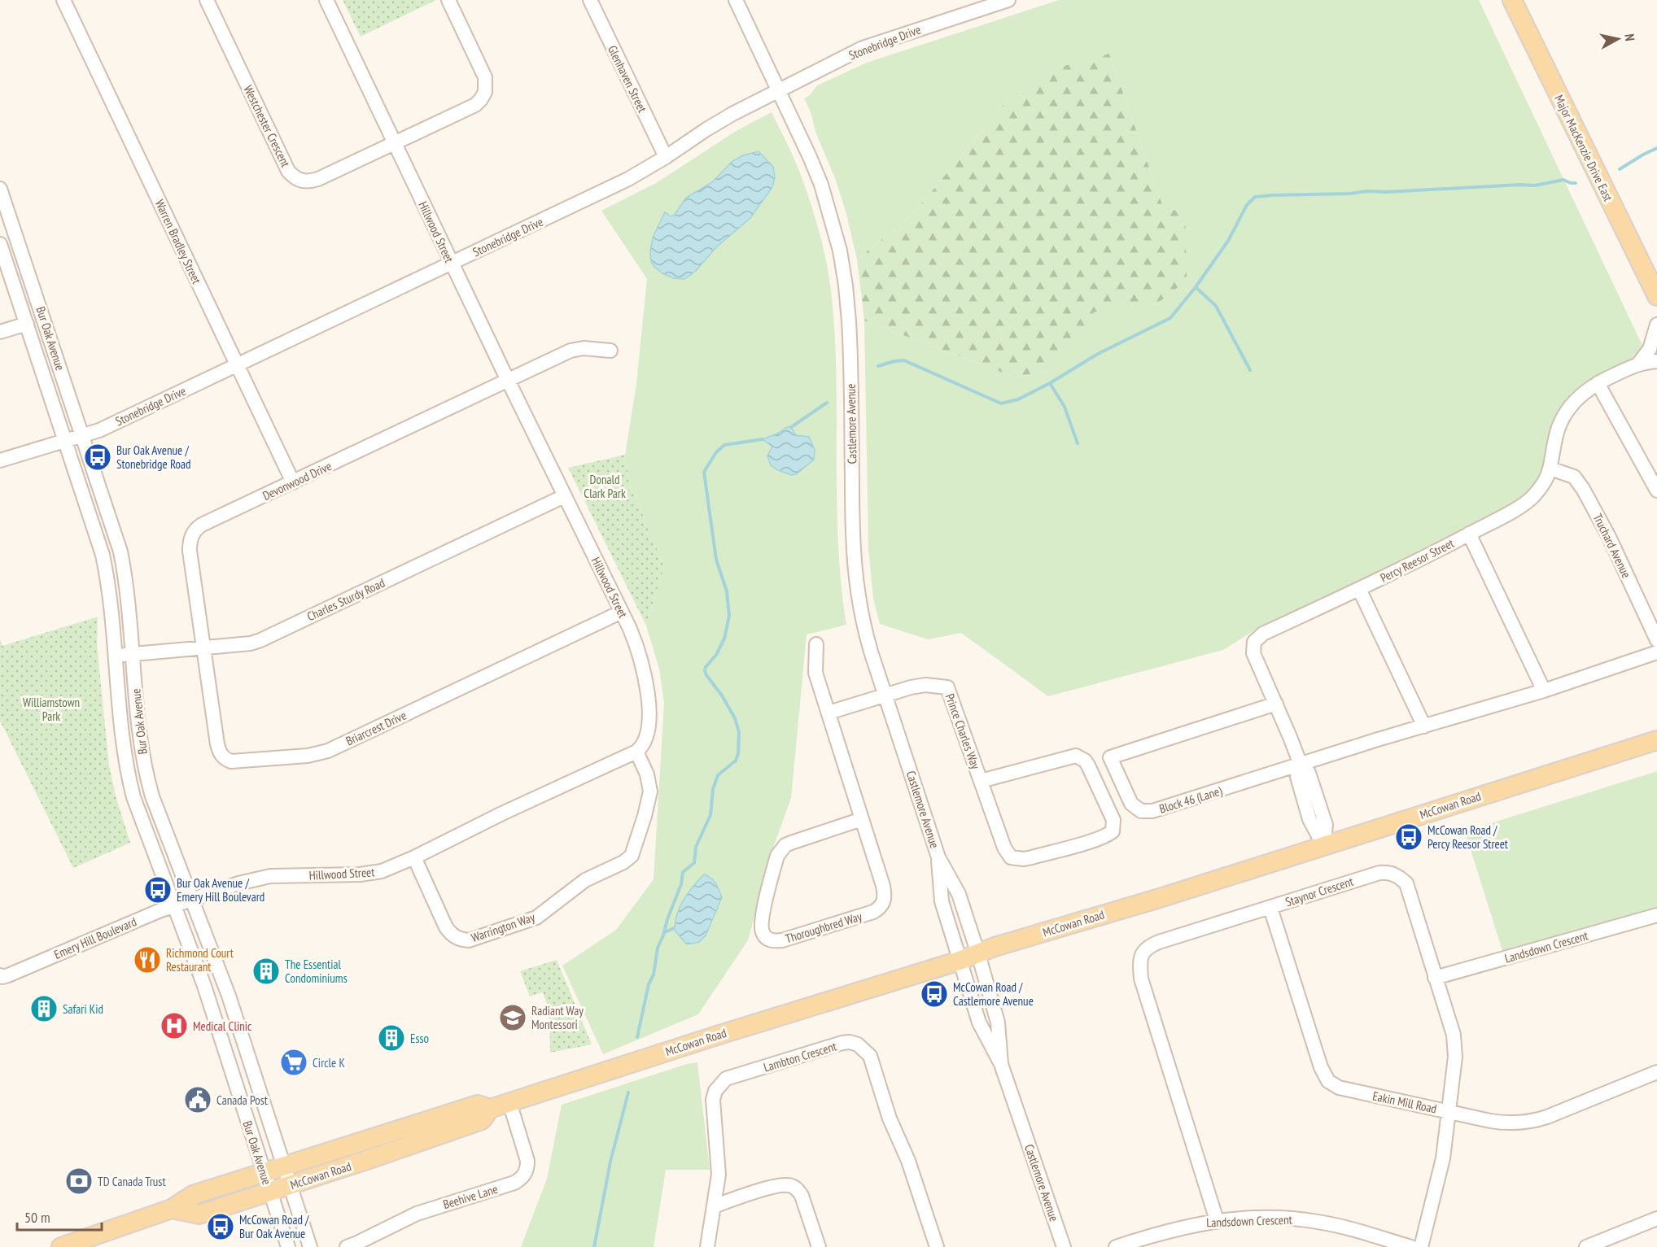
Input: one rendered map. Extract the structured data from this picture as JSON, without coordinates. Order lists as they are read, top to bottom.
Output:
{
  "streets": {
    "main road": ["Major MacKenzie Drive East", "McCowan Road"],
    "street": [
      "Stonebridge Drive",
      "Glenhaven Street",
      "Westchester Crescent",
      "Hillwood Street",
      "Warren Bradley Street",
      "Bur Oak Avenue",
      "Castlemore Avenue",
      "Devonwood Drive",
      "Truchard Avenue",
      "Percy Reesor Street",
      "Charles Sturdy Road",
      "Briarcrest Drive",
      "Prince Charles Way",
      "Block 46 (Lane)",
      "Staynor Crescent",
      "Warrington Way",
      "Thoroughbred Way",
      "Emery Hill Boulevard",
      "Landsdown Crescent",
      "Lambton Crescent",
      "Eakin Mill Road",
      "Beehive Lane"
    ]
  },
  "crossings": [
    ["Stonebridge Drive", "Glenhaven Street"],
    ["Stonebridge Drive", "Hillwood Street"],
    ["Stonebridge Drive", "Warren Bradley Street"],
    ["Stonebridge Drive", "Bur Oak Avenue"],
    ["Stonebridge Drive", "Castlemore Avenue"],
    ["Westchester Crescent", "Hillwood Street"],
    ["Hillwood Street", "Bur Oak Avenue"],
    ["Hillwood Street", "Devonwood Drive"],
    ["Hillwood Street", "Charles Sturdy Road"],
    ["Hillwood Street", "Briarcrest Drive"],
    ["Hillwood Street", "Warrington Way"],
    ["Hillwood Street", "Emery Hill Boulevard"],
    ["Warren Bradley Street", "Devonwood Drive"],
    ["Bur Oak Avenue", "Charles Sturdy Road"],
    ["Bur Oak Avenue", "McCowan Road"],
    ["Bur Oak Avenue", "Emery Hill Boulevard"],
    ["Castlemore Avenue", "Prince Charles Way"],
    ["Castlemore Avenue", "McCowan Road"],
    ["Devonwood Drive", "Charles Sturdy Road"],
    ["Devonwood Drive", "Briarcrest Drive"],
    ["Truchard Avenue", "Percy Reesor Street"],
    ["Percy Reesor Street", "Block 46 (Lane)"],
    ["Percy Reesor Street", "McCowan Road"],
    ["Charles Sturdy Road", "Briarcrest Drive"],
    ["Prince Charles Way", "Thoroughbred Way"],
    ["McCowan Road", "Beehive Lane"],
    ["Staynor Crescent", "Landsdown Crescent"],
    ["Staynor Crescent", "Eakin Mill Road"]
  ],
  "parks": ["Donald Clark Park", "Williamstown Park"],
  "places": {
    "bus stop": [
      "Bur Oak Avenue / Stonebridge Road",
      "McCowan Road / Percy Reesor Street",
      "Bur Oak Avenue / Emery Hill Boulevard",
      "McCowan Road / Castlemore Avenue",
      "McCowan Road / Bur Oak Avenue"
    ],
    "restaurant": ["Richmond Court Restaurant"],
    "building": ["The Essential Condominiums", "Safari Kid", "Esso"],
    "school or university": ["Radiant Way Montessori"],
    "hospital": ["Medical Clinic"],
    "supermarket": ["Circle K"],
    "public building": ["Canada Post"],
    "bank": ["TD Canada Trust"]
  },
  "scale_bar": "50 m",
  "north": "right"
}
